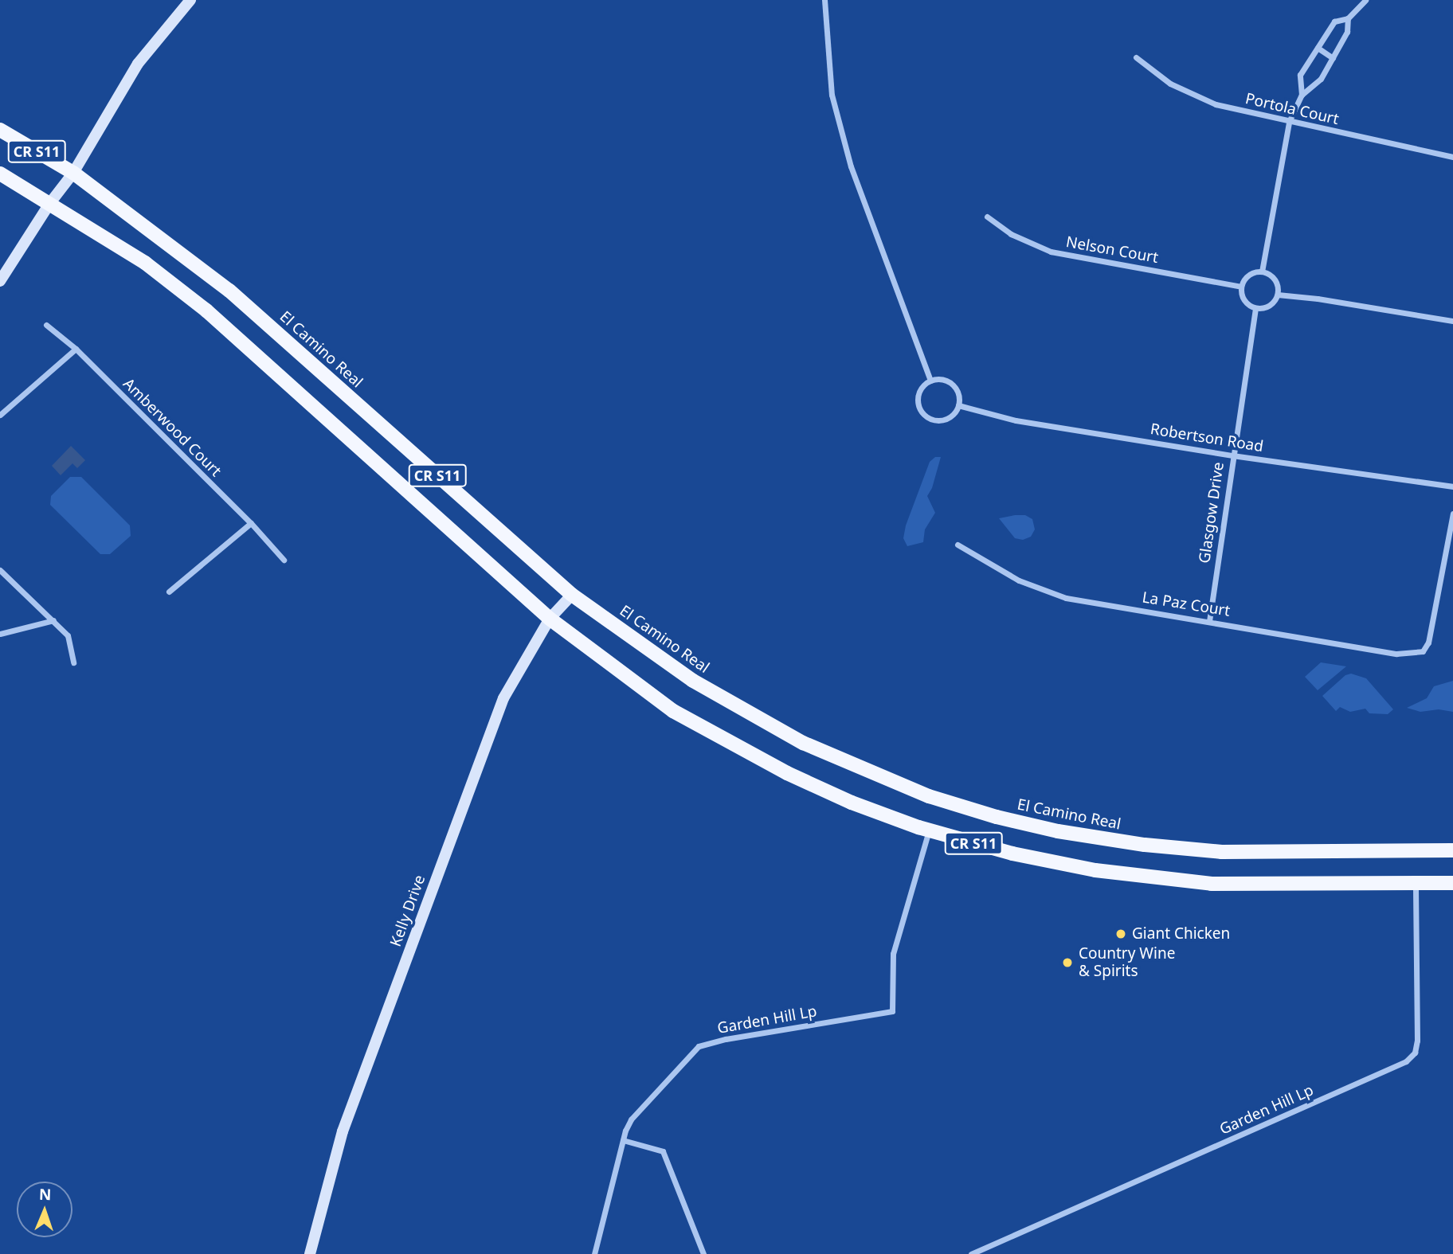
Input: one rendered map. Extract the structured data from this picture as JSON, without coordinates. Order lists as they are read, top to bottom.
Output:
{
  "streets": {
    "main road": ["CR S11", "El Camino Real"],
    "street": [
      "Portola Court",
      "Nelson Court",
      "Amberwood Court",
      "Robertson Road",
      "Glasgow Drive",
      "La Paz Court",
      "Kelly Drive",
      "Garden Hill Lp"
    ]
  },
  "crossings": [
    ["CR S11", "Kelly Drive"],
    ["CR S11", "Garden Hill Lp"],
    ["Nelson Court", "Glasgow Drive"],
    ["El Camino Real", "Kelly Drive"],
    ["Robertson Road", "Glasgow Drive"],
    ["Glasgow Drive", "La Paz Court"]
  ],
  "places": ["Giant Chicken", "Country Wine & Spirits"],
  "north": "top"
}
